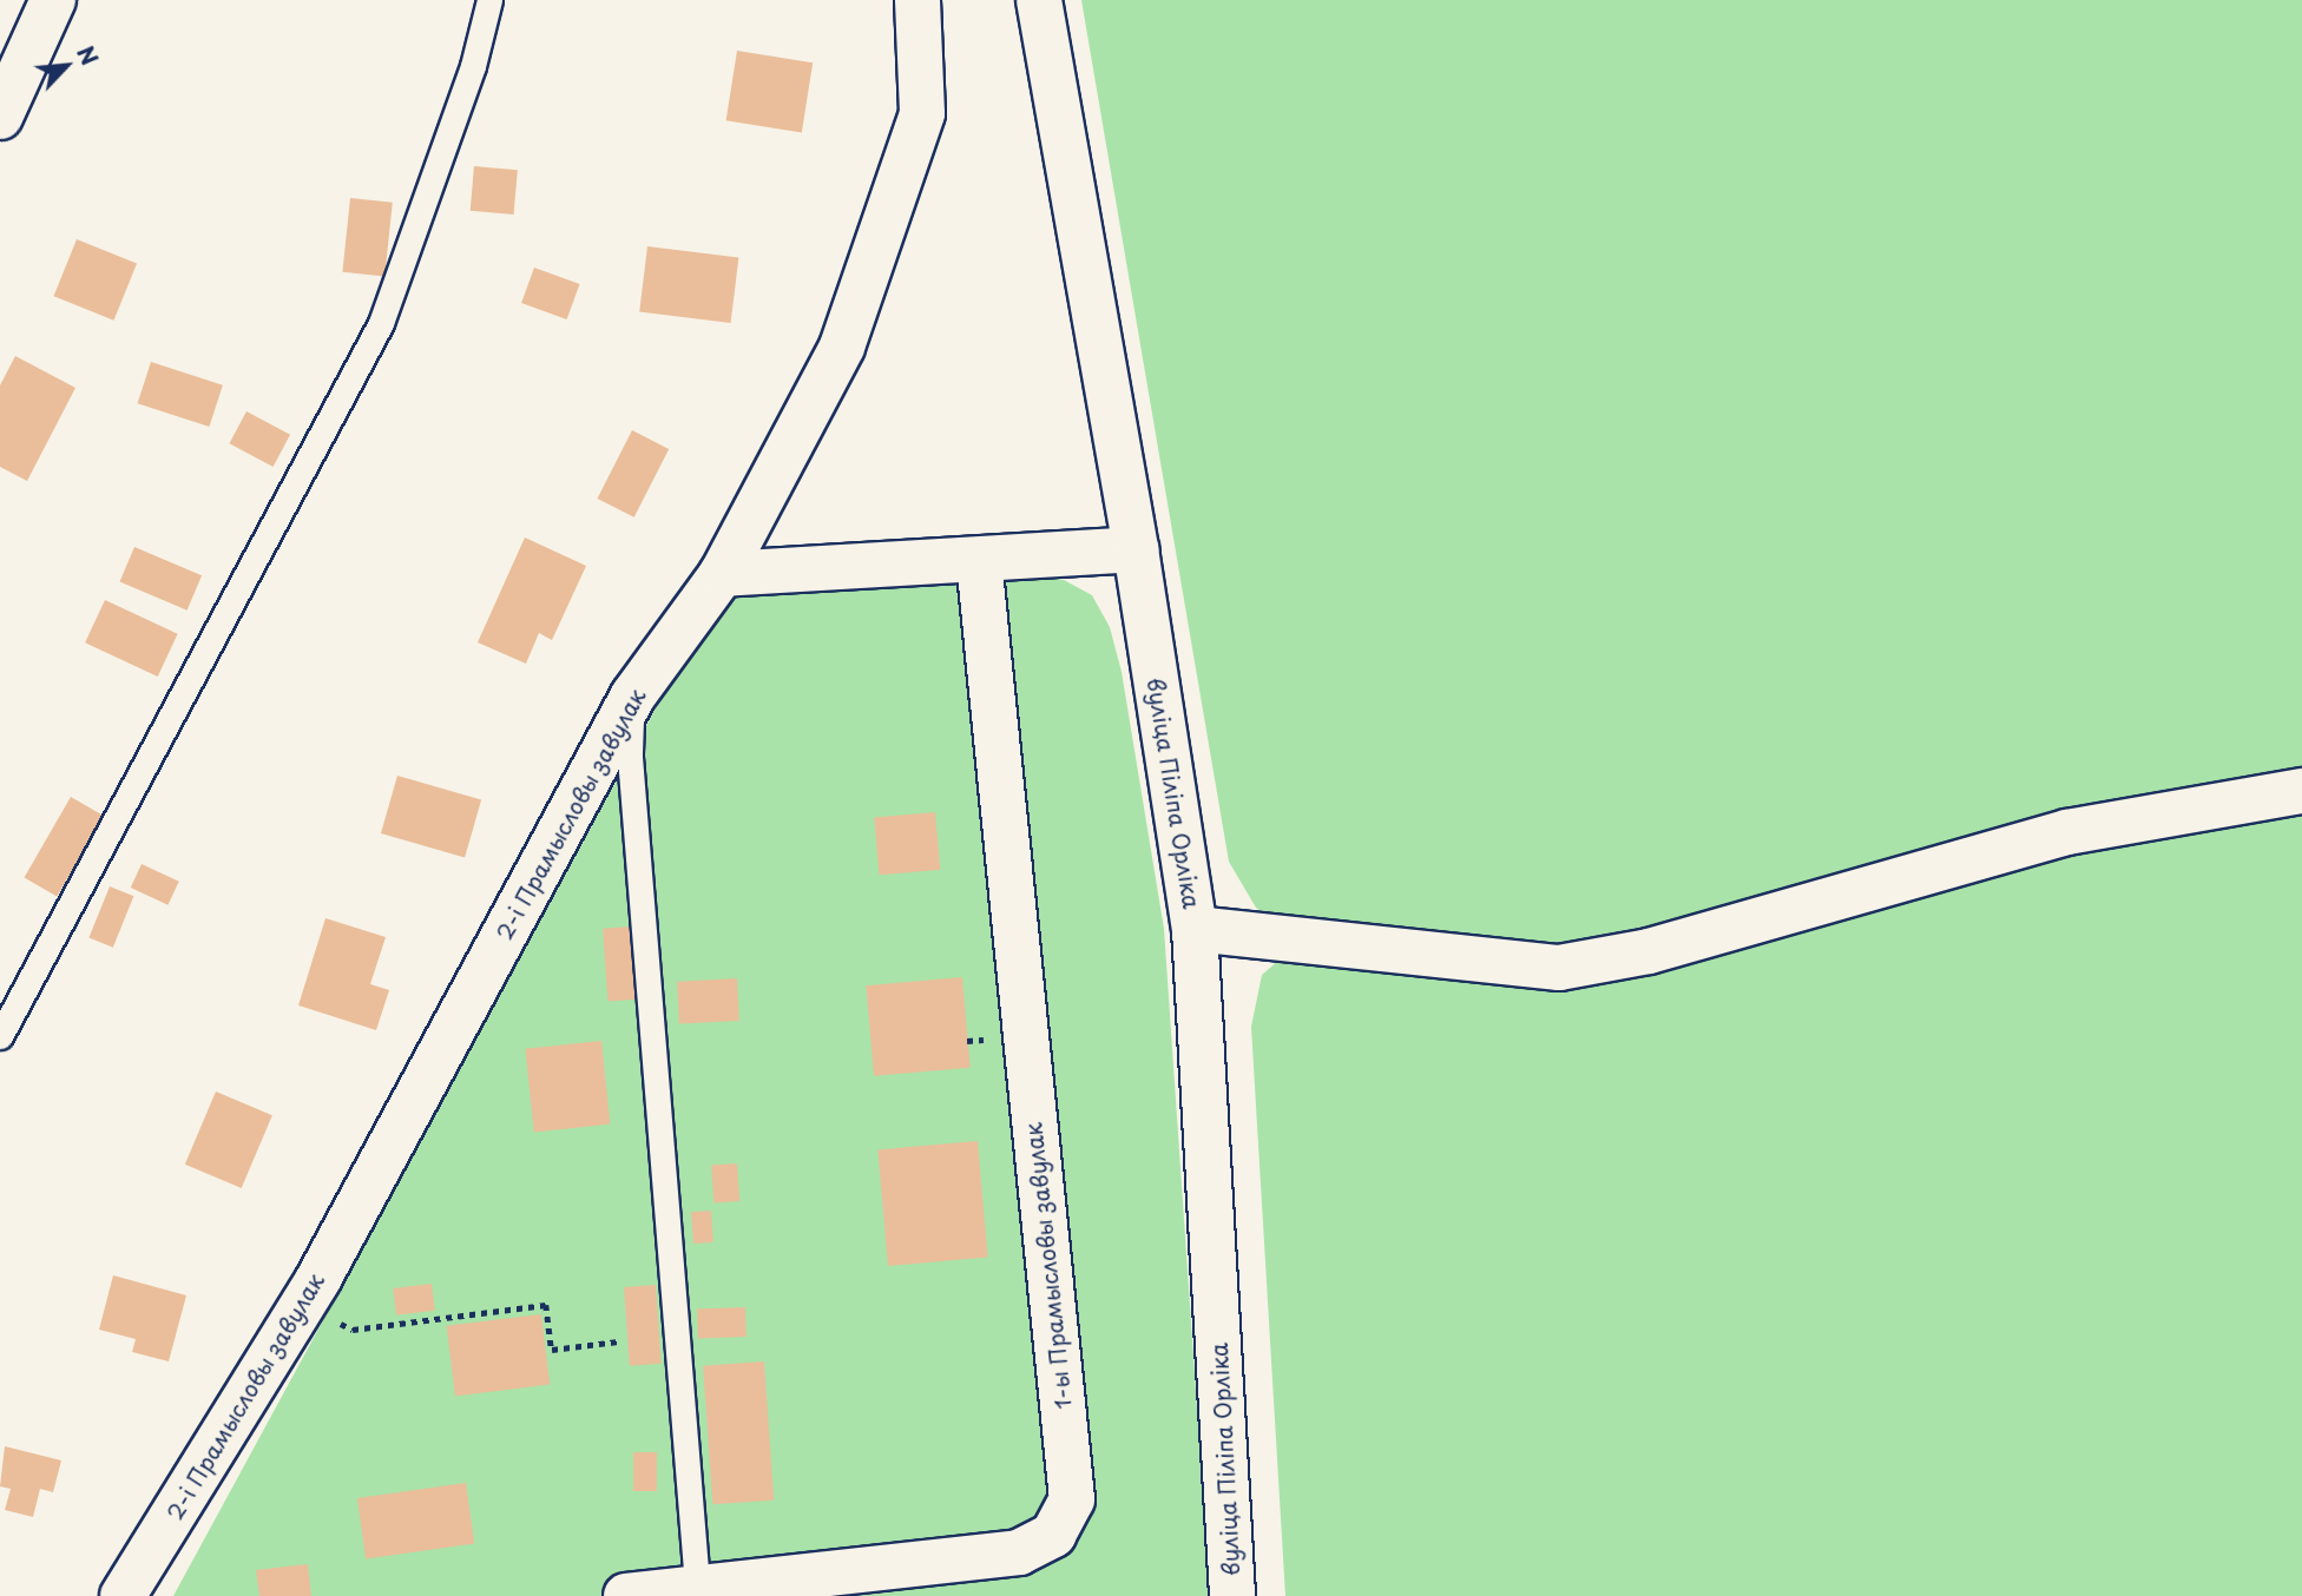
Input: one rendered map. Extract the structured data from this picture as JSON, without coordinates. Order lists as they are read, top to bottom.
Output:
{
  "streets": {
    "street": ["вуліца Піліпа Орліка", "2-і Прамысловы завулак", "1-ы Прамысловы завулак"]
  },
  "north": "top right"
}
